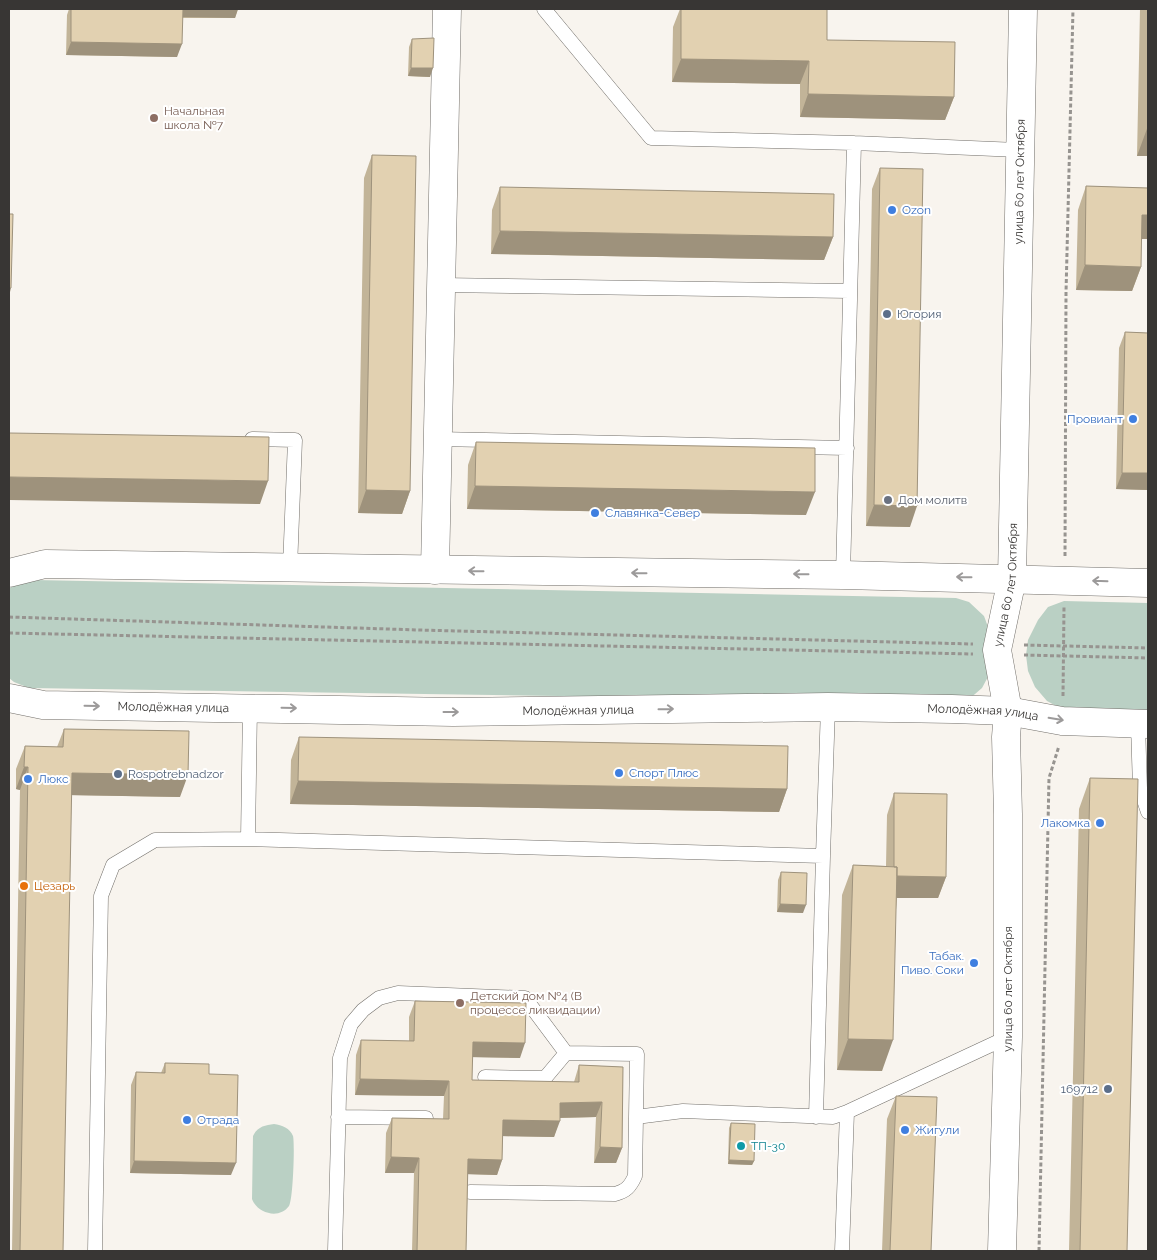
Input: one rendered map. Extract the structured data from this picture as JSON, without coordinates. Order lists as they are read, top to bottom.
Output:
{
  "streets": {
    "main road": ["улица 60 лет Октября", "Молодёжная улица"]
  },
  "crossings": [
    ["улица 60 лет Октября", "Молодёжная улица"]
  ],
  "places": [
    "Начальная школа №7",
    "Ozon",
    "Югория",
    "Провиант",
    "Дом молитв",
    "Славянка-Север",
    "Спорт Плюс",
    "Rospotrebnadzor",
    "Люкс",
    "Лакомка",
    "Цезарь",
    "Табак. Пиво. Соки",
    "Детский дом №4 (В процессе ликвидации)",
    "169712",
    "Отрада",
    "Жигули",
    "ТП-30"
  ]
}
